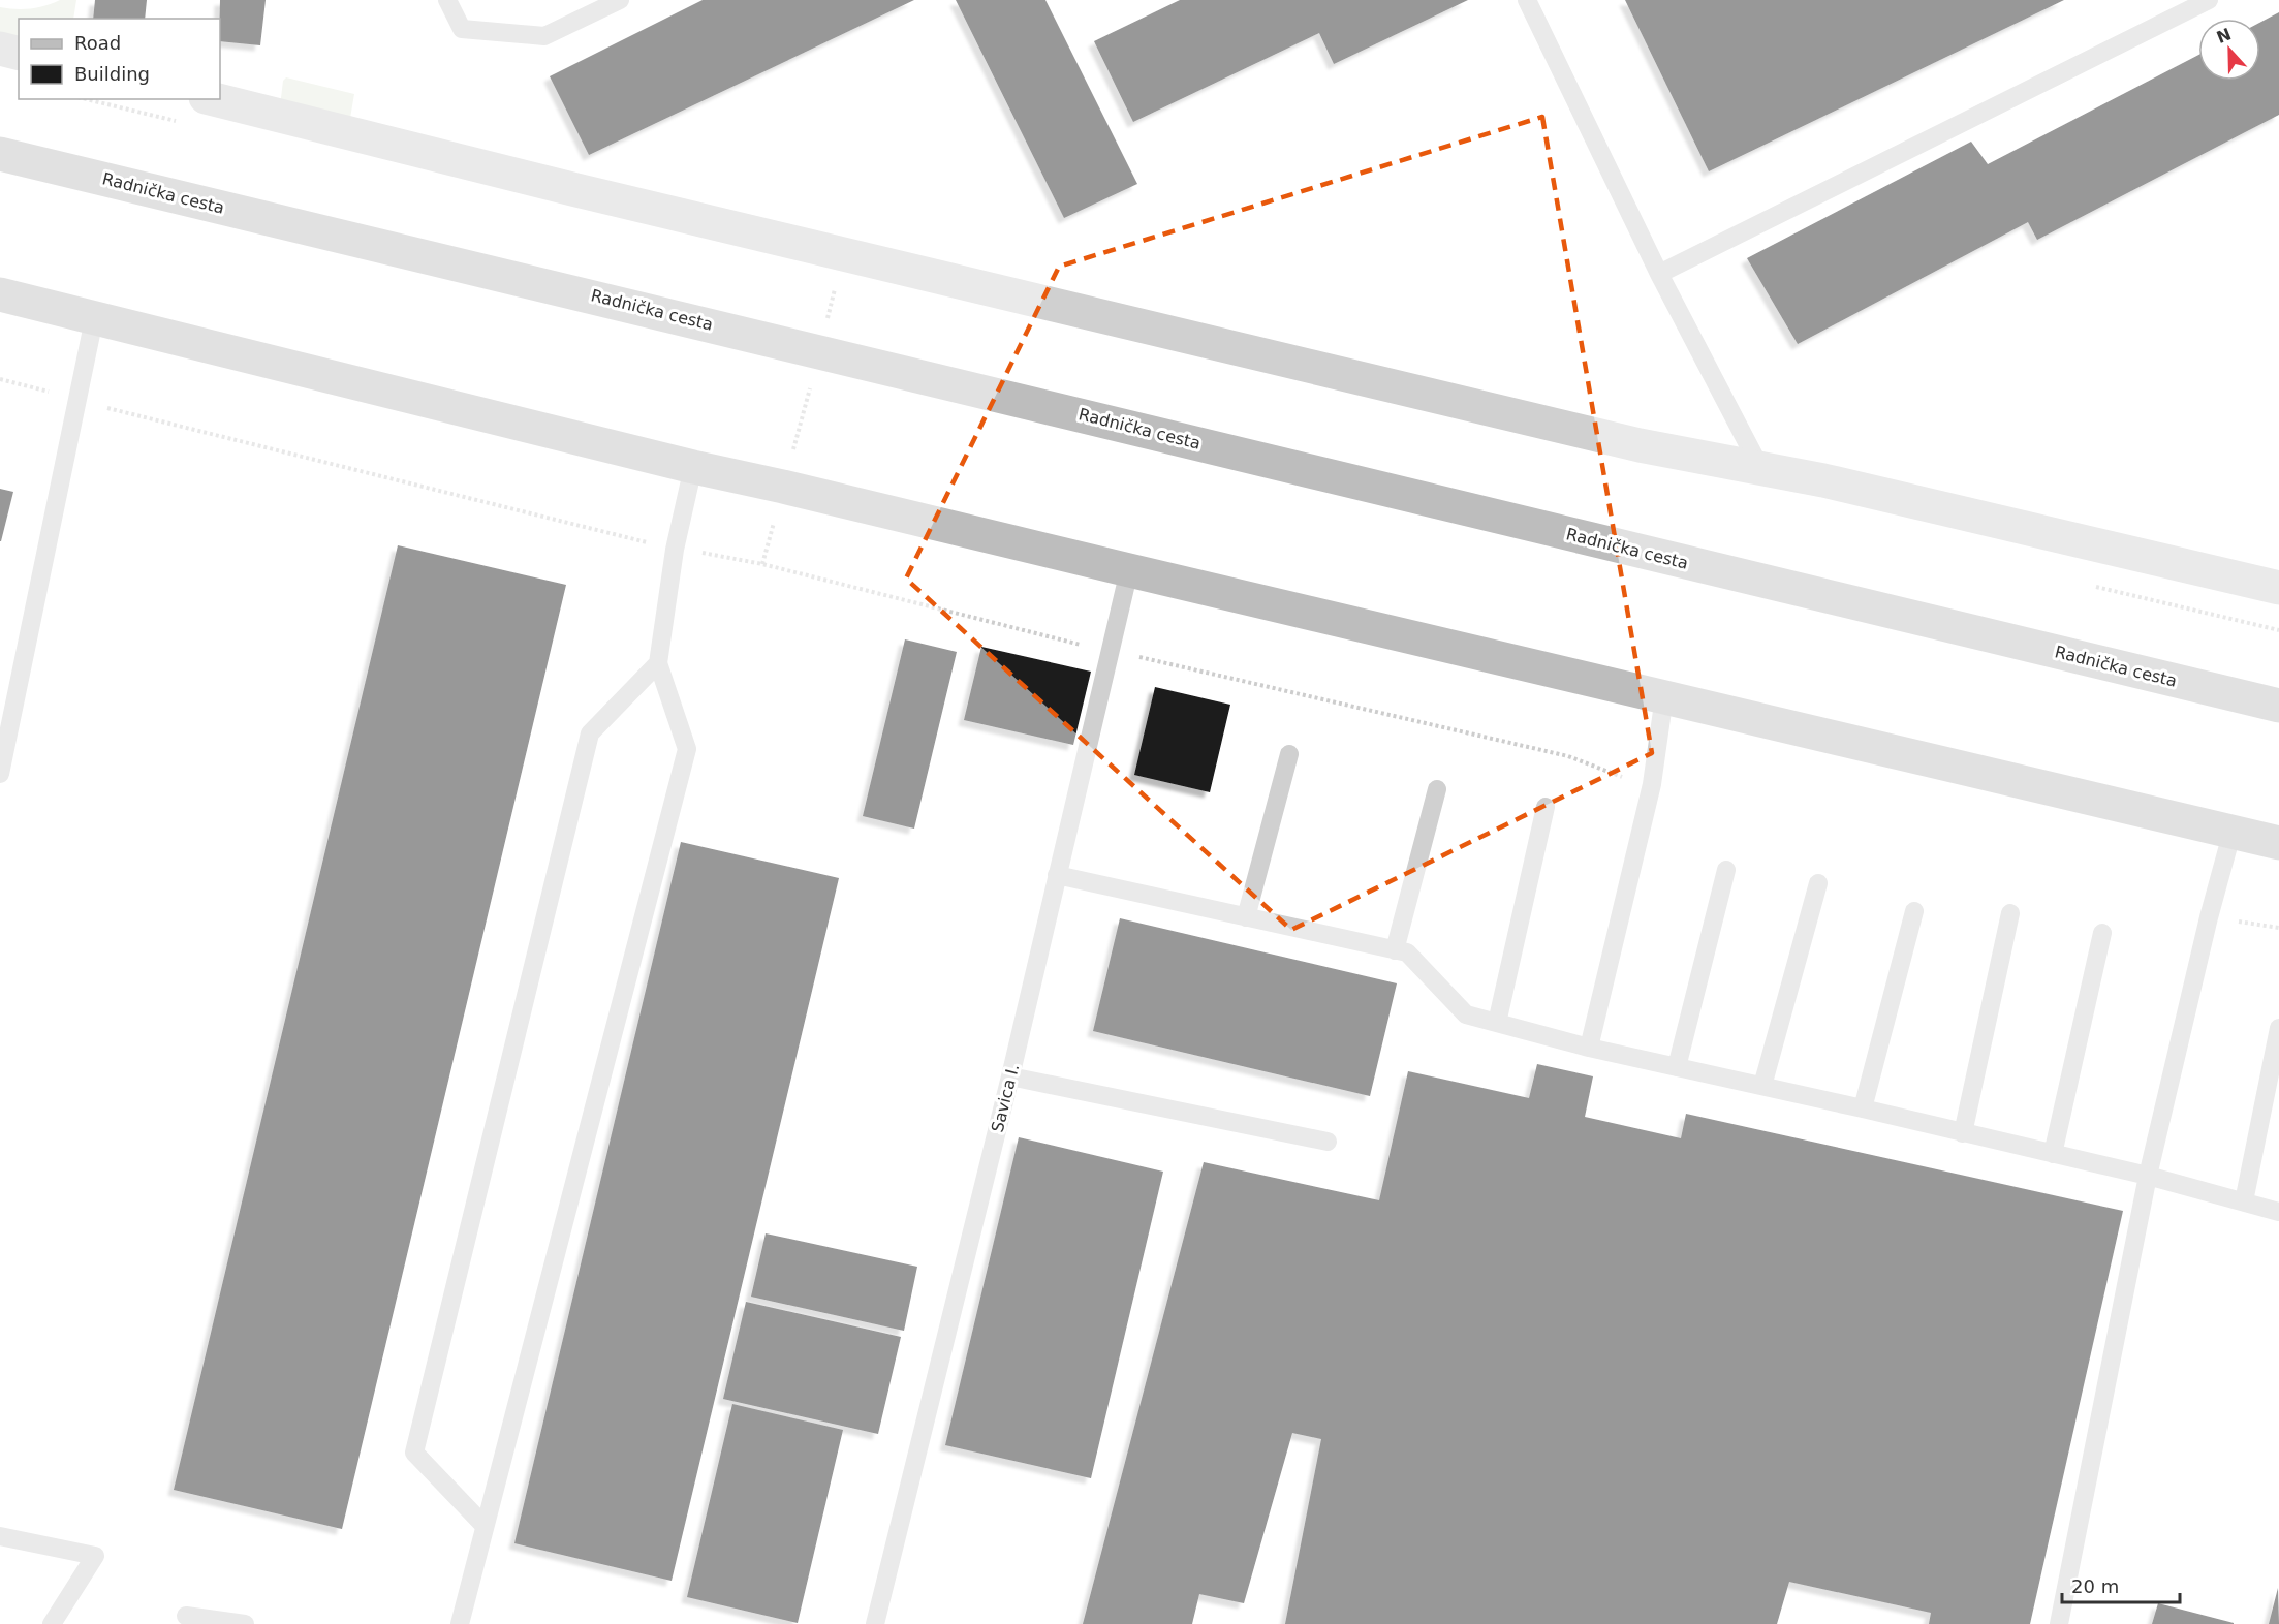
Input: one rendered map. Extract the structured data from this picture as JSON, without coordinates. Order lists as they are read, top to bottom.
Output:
{
  "streets": {
    "main road": ["Radnička cesta"],
    "lane": ["Savica I."]
  },
  "legend": ["Road", "Building"],
  "scale_bar": "20 m",
  "north": "top"
}
